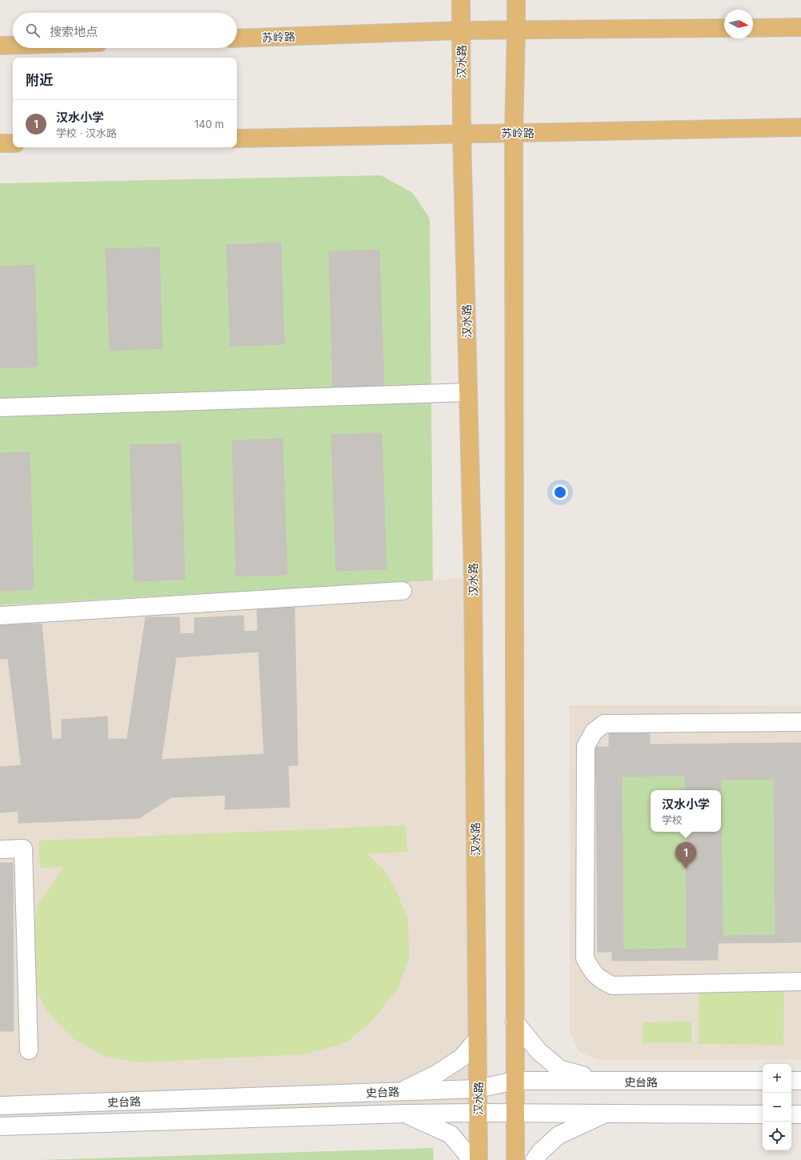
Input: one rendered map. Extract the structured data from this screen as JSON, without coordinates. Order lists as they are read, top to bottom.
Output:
{
  "streets": {
    "main road": ["苏岭路", "汉水路"],
    "street": ["史台路"]
  },
  "crossings": [
    ["苏岭路", "汉水路"],
    ["汉水路", "史台路"]
  ],
  "north": "right",
  "page": {
    "search": "搜索地点",
    "heading": "附近",
    "list": [
      {
        "mark": "1",
        "name": "汉水小学",
        "note": "学校 · 汉水路",
        "value": "140 m"
      }
    ],
    "popup": ["汉水小学", "学校"],
    "pins": "1",
    "map_buttons": ["+", "−"]
  }
}
